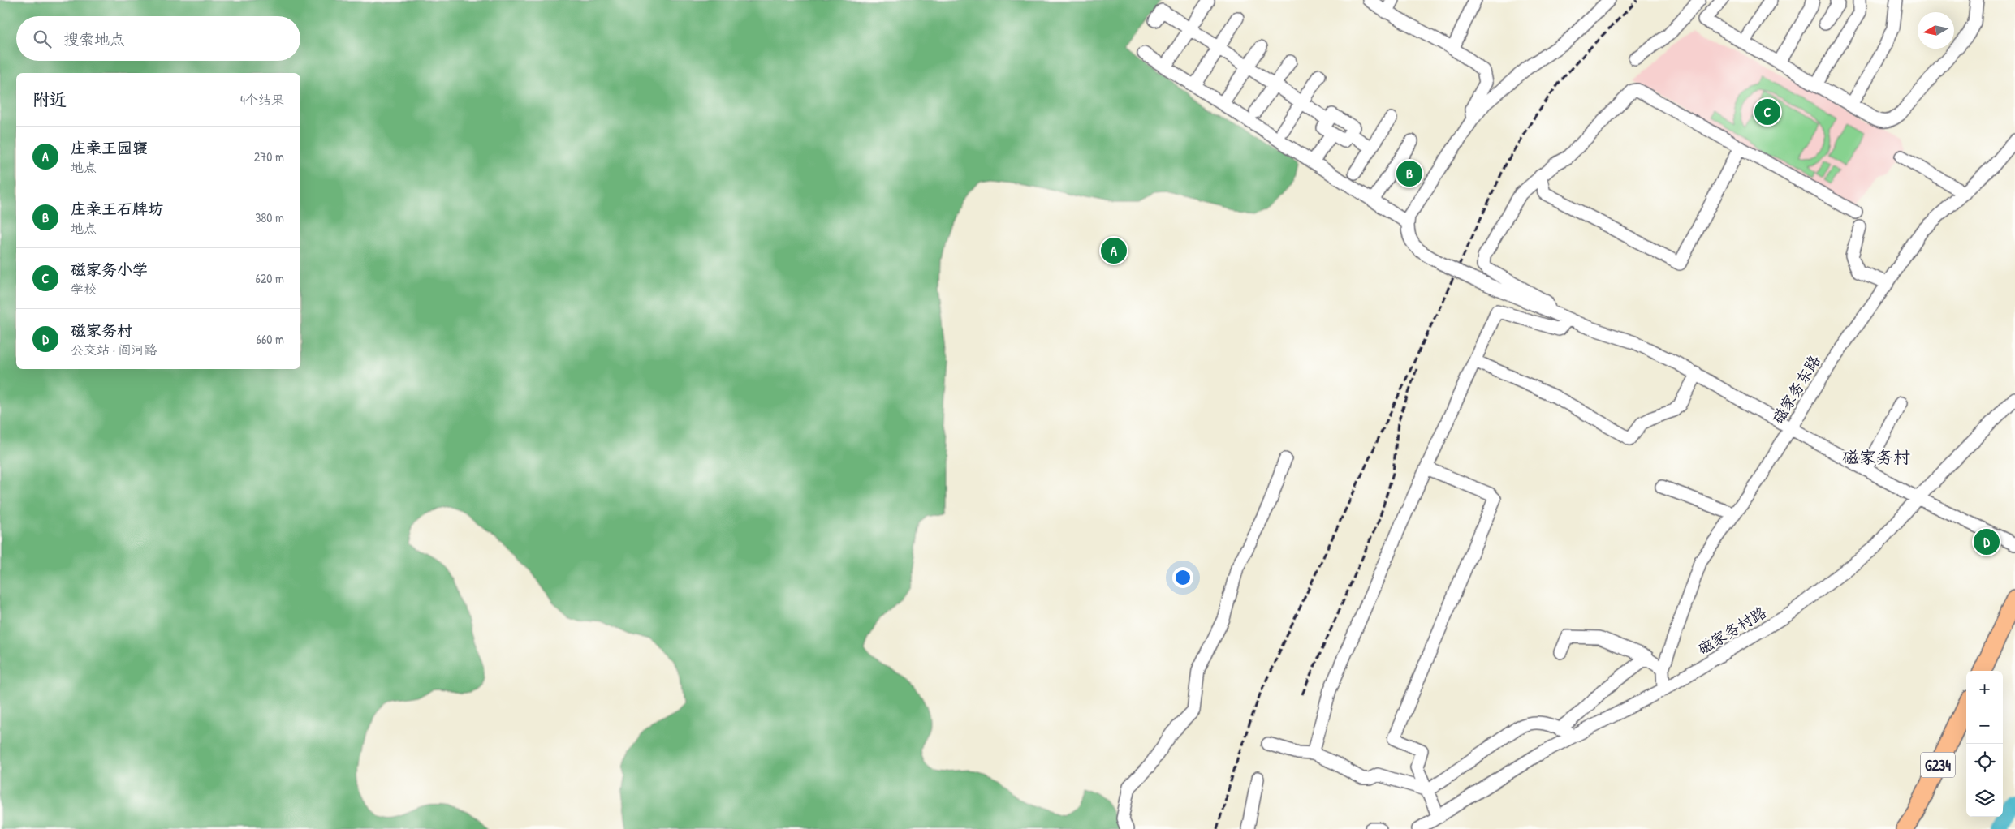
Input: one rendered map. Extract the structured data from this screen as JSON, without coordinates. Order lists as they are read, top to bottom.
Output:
{
  "streets": {
    "highway": ["G234"],
    "street": ["磁家务东路", "磁家务村路"]
  },
  "crossings": [
    ["磁家务东路", "磁家务村路"]
  ],
  "districts": ["磁家务村"],
  "north": "left",
  "page": {
    "search": "搜索地点",
    "heading": ["附近", "4个结果"],
    "pins": [
      "C",
      "B",
      "A",
      "D"
    ],
    "list": [
      {
        "mark": "A",
        "name": "庄亲王园寝",
        "note": "地点",
        "value": "270 m"
      },
      {
        "mark": "B",
        "name": "庄亲王石牌坊",
        "note": "地点",
        "value": "380 m"
      },
      {
        "mark": "C",
        "name": "磁家务小学",
        "note": "学校",
        "value": "620 m"
      },
      {
        "mark": "D",
        "name": "磁家务村",
        "note": "公交站 · 阎河路",
        "value": "660 m"
      }
    ],
    "map_buttons": ["+", "−"]
  }
}
